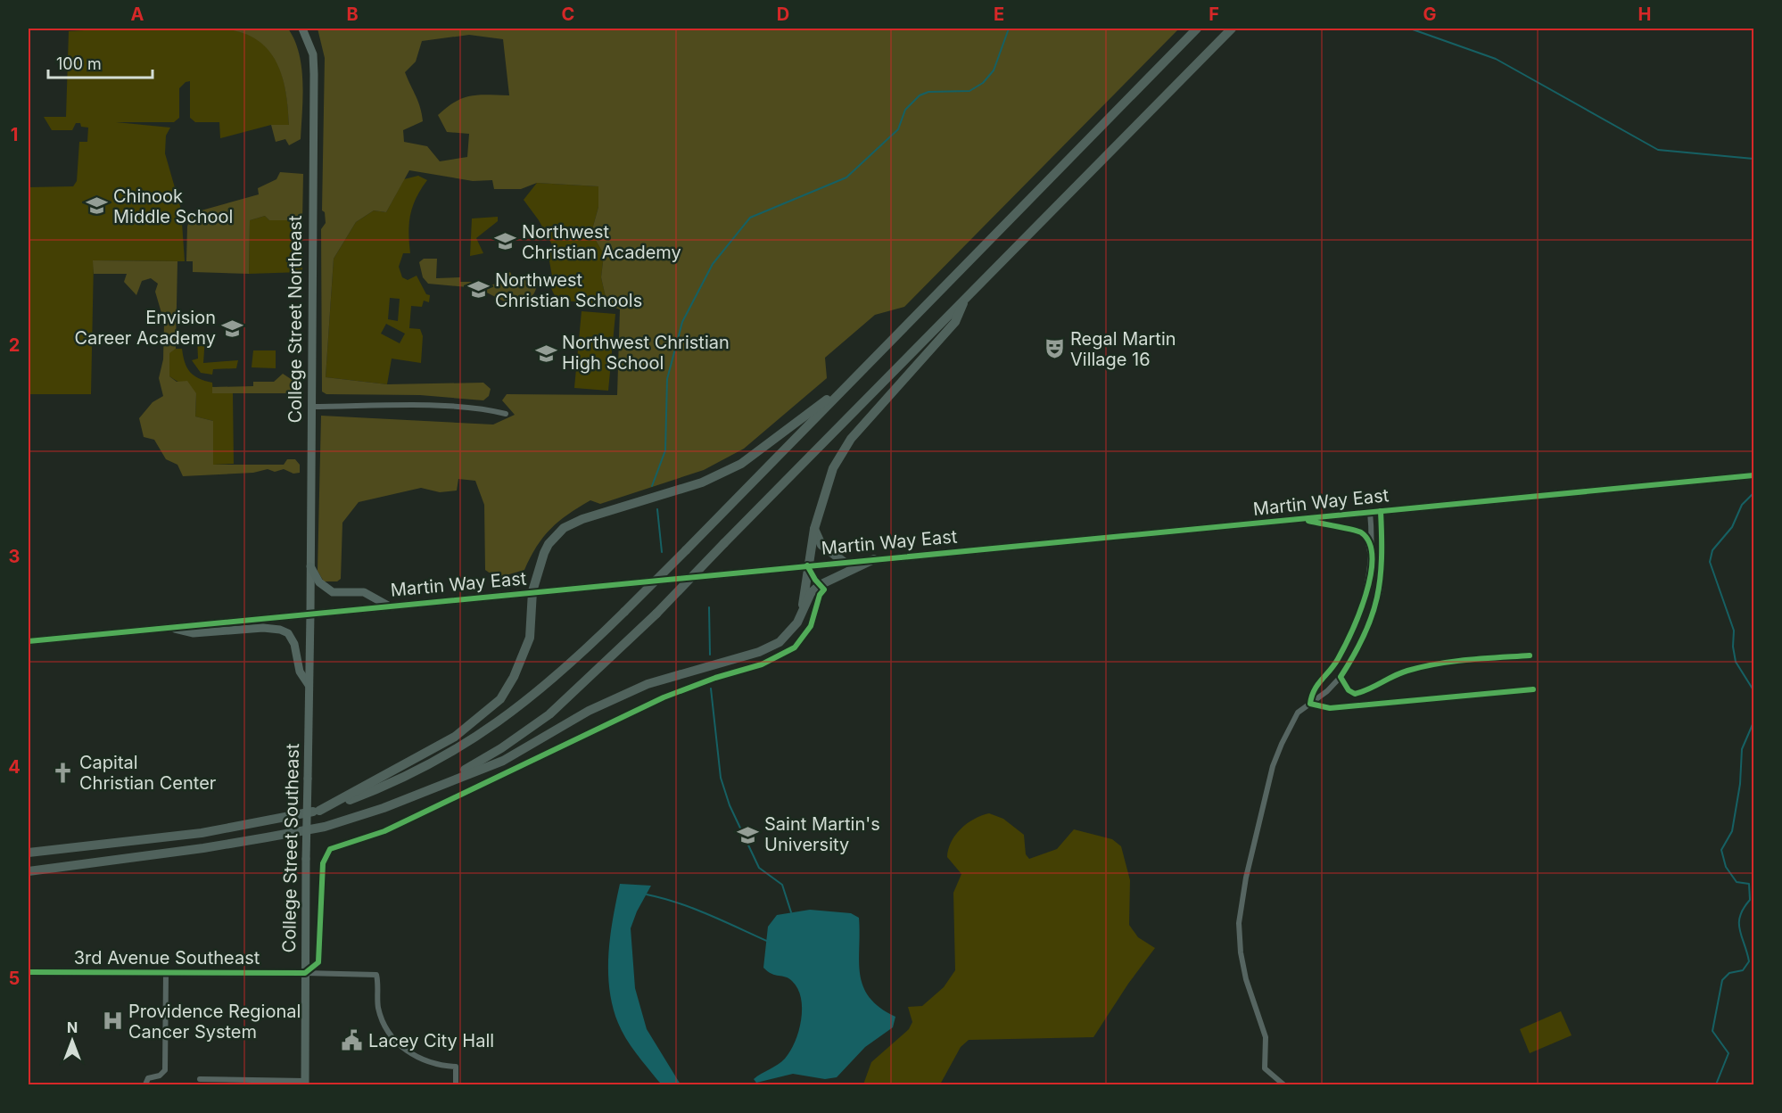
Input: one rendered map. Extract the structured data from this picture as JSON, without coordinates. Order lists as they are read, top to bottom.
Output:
{
  "streets": {
    "main road": ["Martin Way East", "College Street Southeast"],
    "street": ["College Street Northeast", "3rd Avenue Southeast"]
  },
  "crossings": [
    ["College Street Northeast", "Martin Way East"],
    ["College Street Northeast", "College Street Southeast"],
    ["Martin Way East", "College Street Southeast"],
    ["College Street Southeast", "3rd Avenue Southeast"]
  ],
  "places": {
    "school or university": [
      "Chinook Middle School",
      "Northwest Christian Academy",
      "Northwest Christian Schools",
      "Envision Career Academy",
      "Northwest Christian High School",
      "Saint Martin's University"
    ],
    "theatre": ["Regal Martin Village 16"],
    "church": ["Capital Christian Center"],
    "hospital": ["Providence Regional Cancer System"],
    "public building": ["Lacey City Hall"]
  },
  "scale_bar": "100 m",
  "north": "top",
  "grid": {
    "columns": [
      "A",
      "B",
      "C",
      "D",
      "E",
      "F",
      "G",
      "H"
    ],
    "rows": [
      "1",
      "2",
      "3",
      "4",
      "5"
    ]
  }
}
